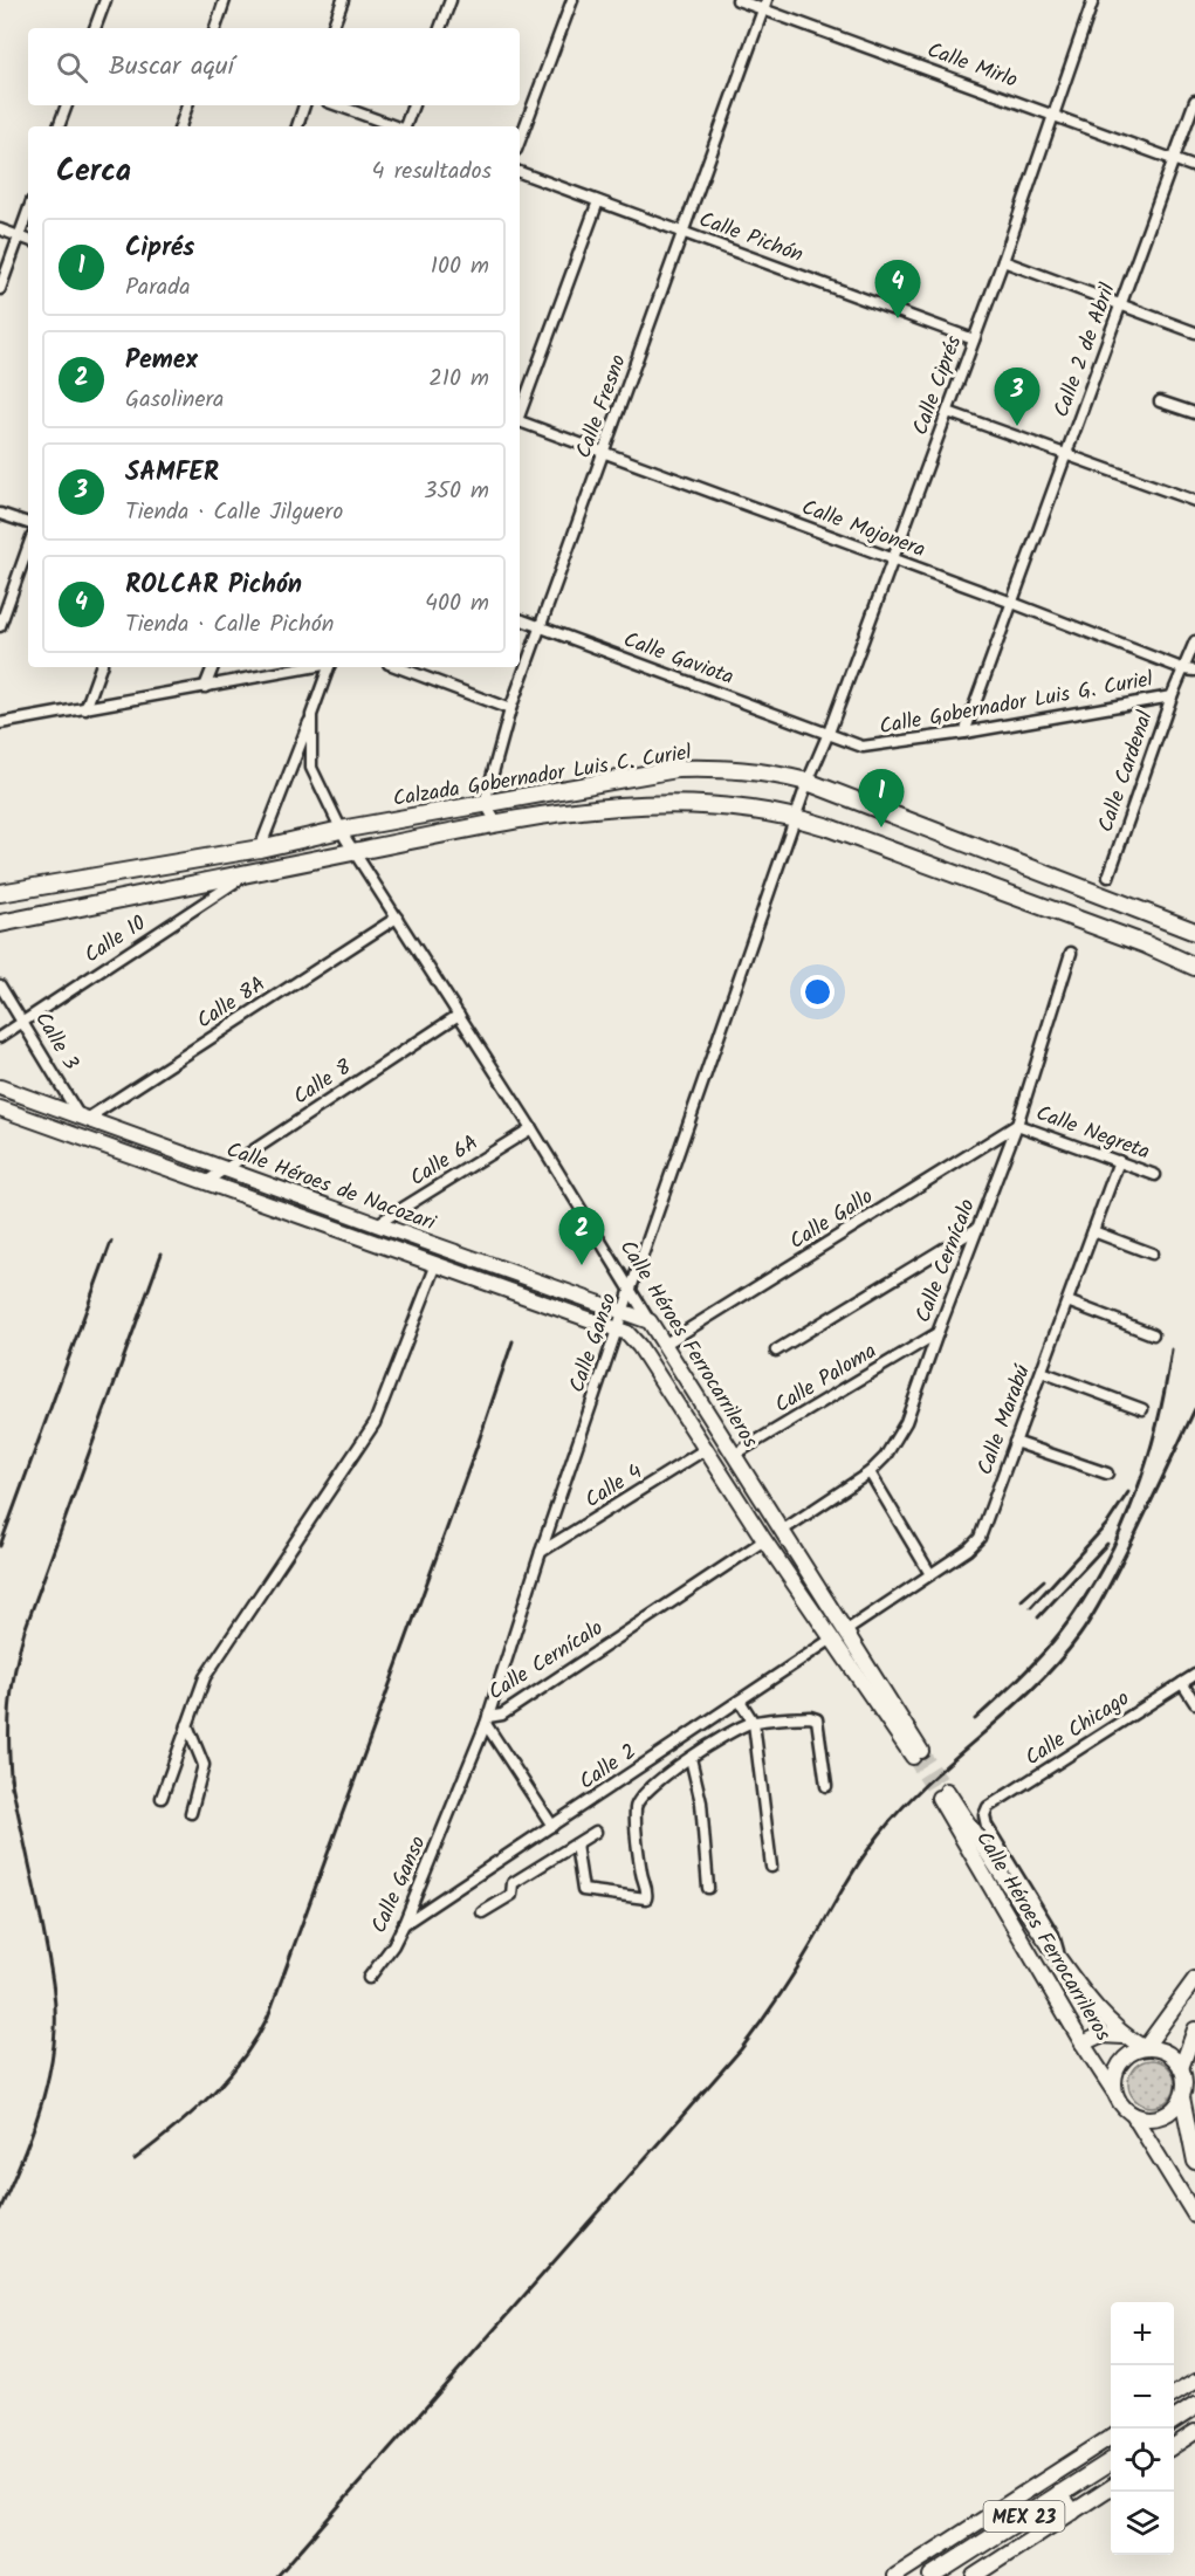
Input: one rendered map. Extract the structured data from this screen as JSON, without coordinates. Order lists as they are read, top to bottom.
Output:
{
  "streets": {
    "main road": [
      "Calzada Gobernador Luis C. Curiel",
      "Calle Héroes de Nacozari",
      "Calle Héroes Ferrocarrileros",
      "MEX 23"
    ],
    "street": [
      "Calle Mirlo",
      "Calle Pichón",
      "Calle 2 de Abril",
      "Calle Ciprés",
      "Calle Fresno",
      "Calle Mojonera",
      "Calle Gaviota",
      "Calle Gobernador Luis G. Curiel",
      "Calle Cardenal",
      "Calle 10",
      "Calle 8A",
      "Calle 3",
      "Calle 8",
      "Calle Negreta",
      "Calle 6A",
      "Calle Gallo",
      "Calle Cernícalo",
      "Calle Ganso",
      "Calle Paloma",
      "Calle Marabú",
      "Calle 4",
      "Calle Chicago",
      "Calle 2"
    ]
  },
  "crossings": [
    ["Calle Mirlo", "Calle 2 de Abril"],
    ["Calle Mirlo", "Calle Ciprés"],
    ["Calle Mirlo", "Calle Fresno"],
    ["Calle Pichón", "Calle Ciprés"],
    ["Calle Pichón", "Calle Fresno"],
    ["Calle Pichón", "Calle Mojonera"],
    ["Calle 2 de Abril", "Calle Mojonera"],
    ["Calle 2 de Abril", "Calle Gobernador Luis G. Curiel"],
    ["Calle Ciprés", "Calle Mojonera"],
    ["Calle Ciprés", "Calle Gaviota"],
    ["Calle Ciprés", "Calle Gobernador Luis G. Curiel"],
    ["Calle Ciprés", "Calzada Gobernador Luis C. Curiel"],
    ["Calle Ciprés", "Calle Ganso"],
    ["Calle Fresno", "Calle Mojonera"],
    ["Calle Fresno", "Calle Gaviota"],
    ["Calle Fresno", "Calzada Gobernador Luis C. Curiel"],
    ["Calle Mojonera", "Calle Cardenal"],
    ["Calle Gaviota", "Calle Gobernador Luis G. Curiel"],
    ["Calle Gobernador Luis G. Curiel", "Calle Cardenal"],
    ["Calzada Gobernador Luis C. Curiel", "Calle 10"],
    ["Calzada Gobernador Luis C. Curiel", "Calle Ganso"],
    ["Calzada Gobernador Luis C. Curiel", "Calle Héroes Ferrocarrileros"],
    ["Calle 10", "Calle 3"],
    ["Calle 8A", "Calle 3"],
    ["Calle 8A", "Calle Héroes de Nacozari"],
    ["Calle 8A", "Calle Héroes Ferrocarrileros"],
    ["Calle 3", "Calle Héroes de Nacozari"],
    ["Calle 8", "Calle Héroes de Nacozari"],
    ["Calle 8", "Calle Héroes Ferrocarrileros"],
    ["Calle Negreta", "Calle Gallo"],
    ["Calle Negreta", "Calle Cernícalo"],
    ["Calle Negreta", "Calle Marabú"],
    ["Calle 6A", "Calle Héroes de Nacozari"],
    ["Calle 6A", "Calle Héroes Ferrocarrileros"],
    ["Calle Héroes de Nacozari", "Calle Ganso"],
    ["Calle Héroes de Nacozari", "Calle Héroes Ferrocarrileros"],
    ["Calle Gallo", "Calle Cernícalo"],
    ["Calle Gallo", "Calle Héroes Ferrocarrileros"],
    ["Calle Cernícalo", "Calle Ganso"],
    ["Calle Cernícalo", "Calle Héroes Ferrocarrileros"],
    ["Calle Cernícalo", "Calle Paloma"],
    ["Calle Ganso", "Calle Héroes Ferrocarrileros"],
    ["Calle Ganso", "Calle 4"],
    ["Calle Ganso", "Calle 2"],
    ["Calle Héroes Ferrocarrileros", "Calle Paloma"],
    ["Calle Héroes Ferrocarrileros", "Calle Marabú"],
    ["Calle Héroes Ferrocarrileros", "Calle 4"],
    ["Calle Héroes Ferrocarrileros", "Calle Chicago"],
    ["Calle Héroes Ferrocarrileros", "Calle 2"],
    ["Calle Marabú", "Calle 2"]
  ],
  "page": {
    "search": "Buscar aquí",
    "heading": ["Cerca", "4 resultados"],
    "list": [
      {
        "mark": "1",
        "name": "Ciprés",
        "note": "Parada",
        "value": "100 m"
      },
      {
        "mark": "2",
        "name": "Pemex",
        "note": "Gasolinera",
        "value": "210 m"
      },
      {
        "mark": "3",
        "name": "SAMFER",
        "note": "Tienda · Calle Jilguero",
        "value": "350 m"
      },
      {
        "mark": "4",
        "name": "ROLCAR Pichón",
        "note": "Tienda · Calle Pichón",
        "value": "400 m"
      }
    ],
    "pins": [
      "4",
      "3",
      "1",
      "2"
    ],
    "map_buttons": ["+", "−"]
  }
}
